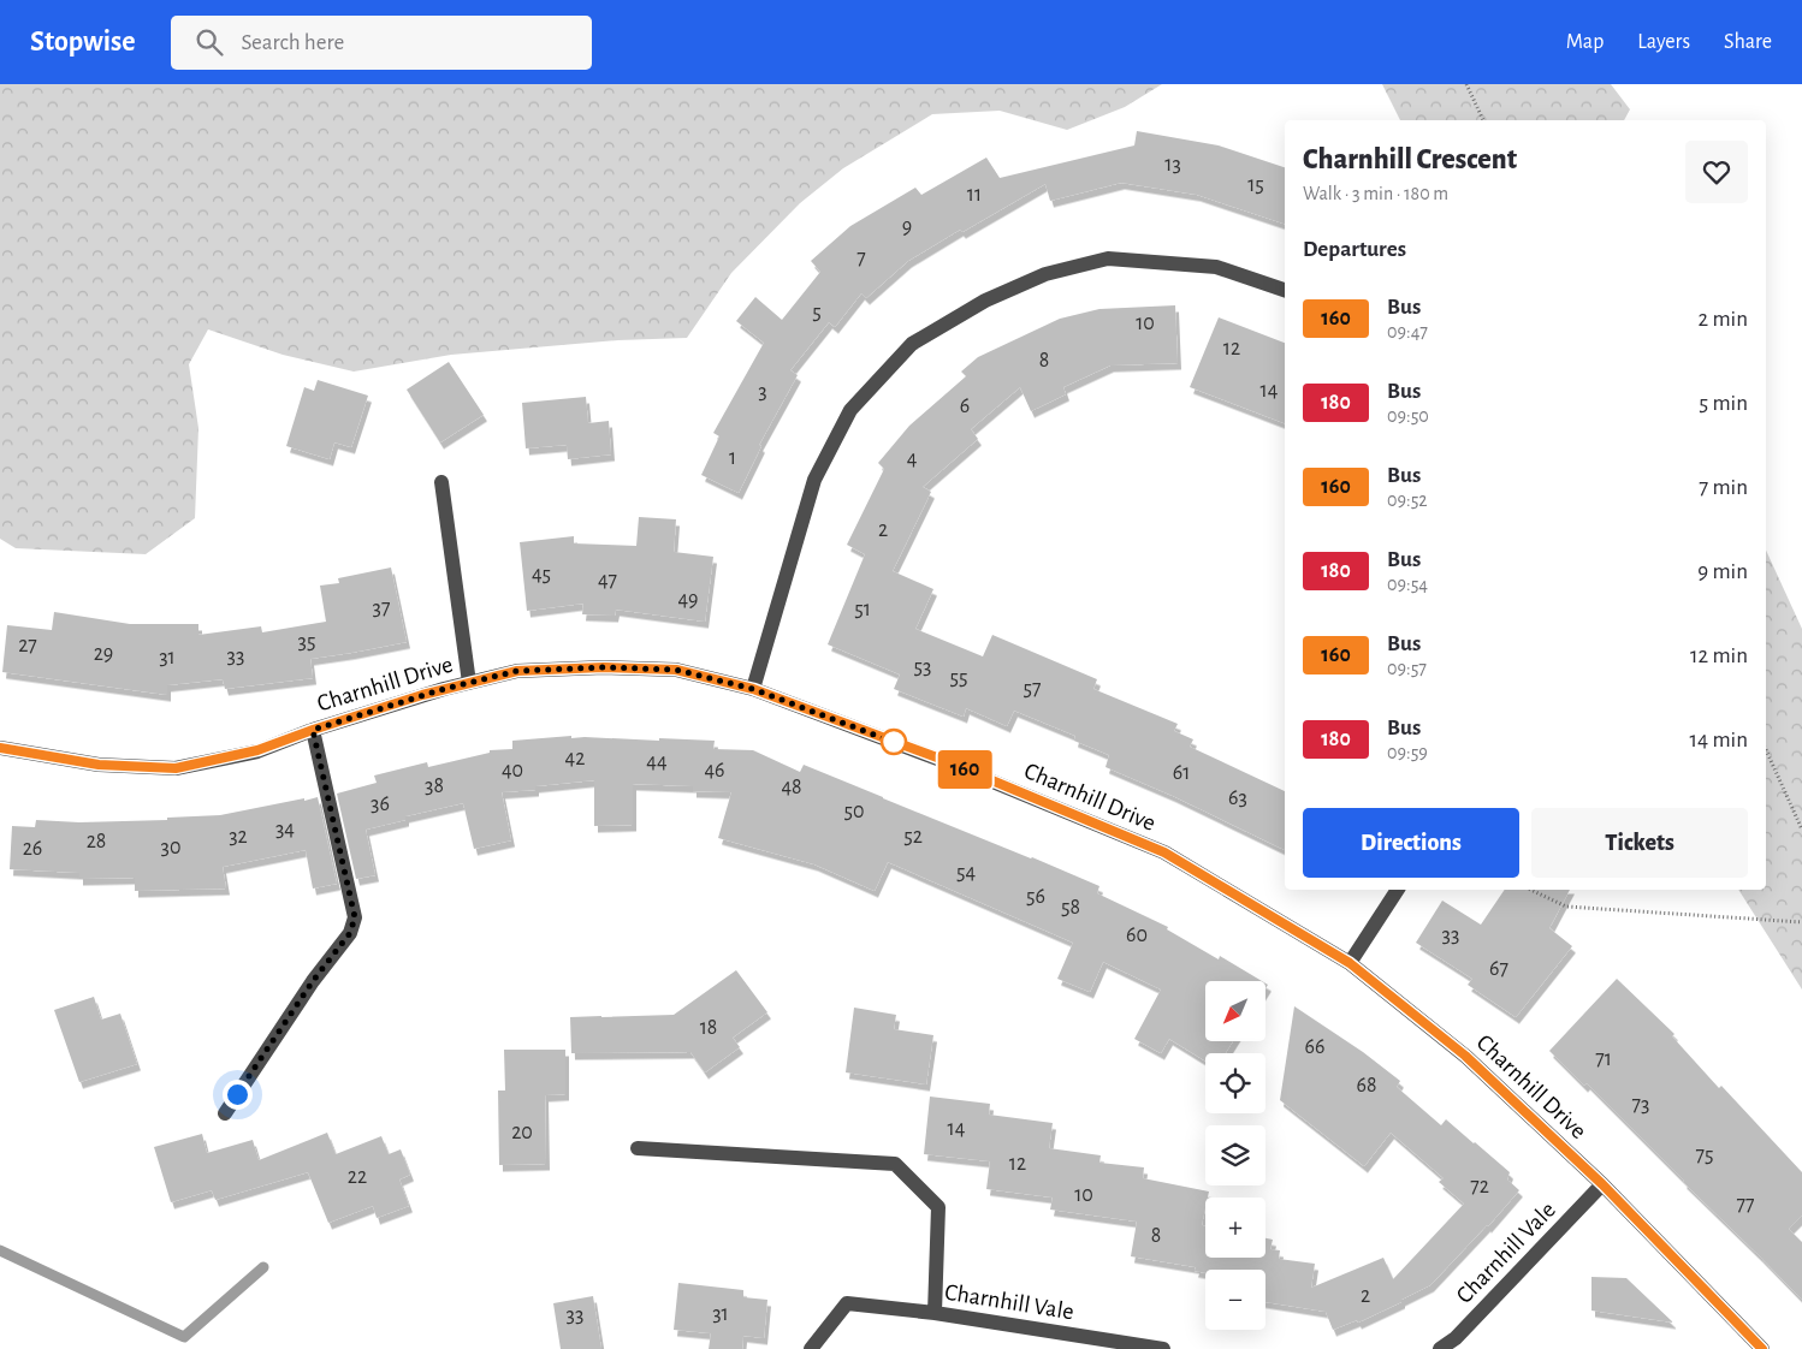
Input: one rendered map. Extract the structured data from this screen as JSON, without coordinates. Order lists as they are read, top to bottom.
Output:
{
  "streets": {
    "street": ["Charnhill Drive", "Charnhill Vale"]
  },
  "crossings": [
    ["Charnhill Drive", "Charnhill Vale"]
  ],
  "lines": ["bus line 160"],
  "house_numbers": [
    "13",
    "15",
    "11",
    "9",
    "7",
    "5",
    "10",
    "12",
    "8",
    "14",
    "3",
    "6",
    "1",
    "4",
    "2",
    "45",
    "47",
    "49",
    "37",
    "51",
    "35",
    "27",
    "29",
    "33",
    "31",
    "53",
    "55",
    "57",
    "42",
    "44",
    "40",
    "46",
    "61",
    "38",
    "48",
    "63",
    "36",
    "50",
    "34",
    "32",
    "52",
    "28",
    "30",
    "26",
    "54",
    "56",
    "58",
    "60",
    "33",
    "67",
    "18",
    "66",
    "71",
    "68",
    "73",
    "14",
    "20",
    "75",
    "12",
    "22",
    "72",
    "10",
    "77",
    "8",
    "2",
    "31",
    "33"
  ],
  "north": "bottom left",
  "page": {
    "header": "Stopwise",
    "search": "Search here",
    "nav": ["Map", "Layers", "Share"],
    "on_map": "160",
    "heading": [
      ["Charnhill Crescent", "Walk · 3 min · 180 m"],
      "Departures"
    ],
    "list": [
      {
        "mark": "160",
        "name": "Bus",
        "note": "09:47",
        "value": "2 min"
      },
      {
        "mark": "180",
        "name": "Bus",
        "note": "09:50",
        "value": "5 min"
      },
      {
        "mark": "160",
        "name": "Bus",
        "note": "09:52",
        "value": "7 min"
      },
      {
        "mark": "180",
        "name": "Bus",
        "note": "09:54",
        "value": "9 min"
      },
      {
        "mark": "160",
        "name": "Bus",
        "note": "09:57",
        "value": "12 min"
      },
      {
        "mark": "180",
        "name": "Bus",
        "note": "09:59",
        "value": "14 min"
      }
    ],
    "buttons": ["Directions", "Tickets"],
    "map_buttons": ["+", "−"]
  }
}
